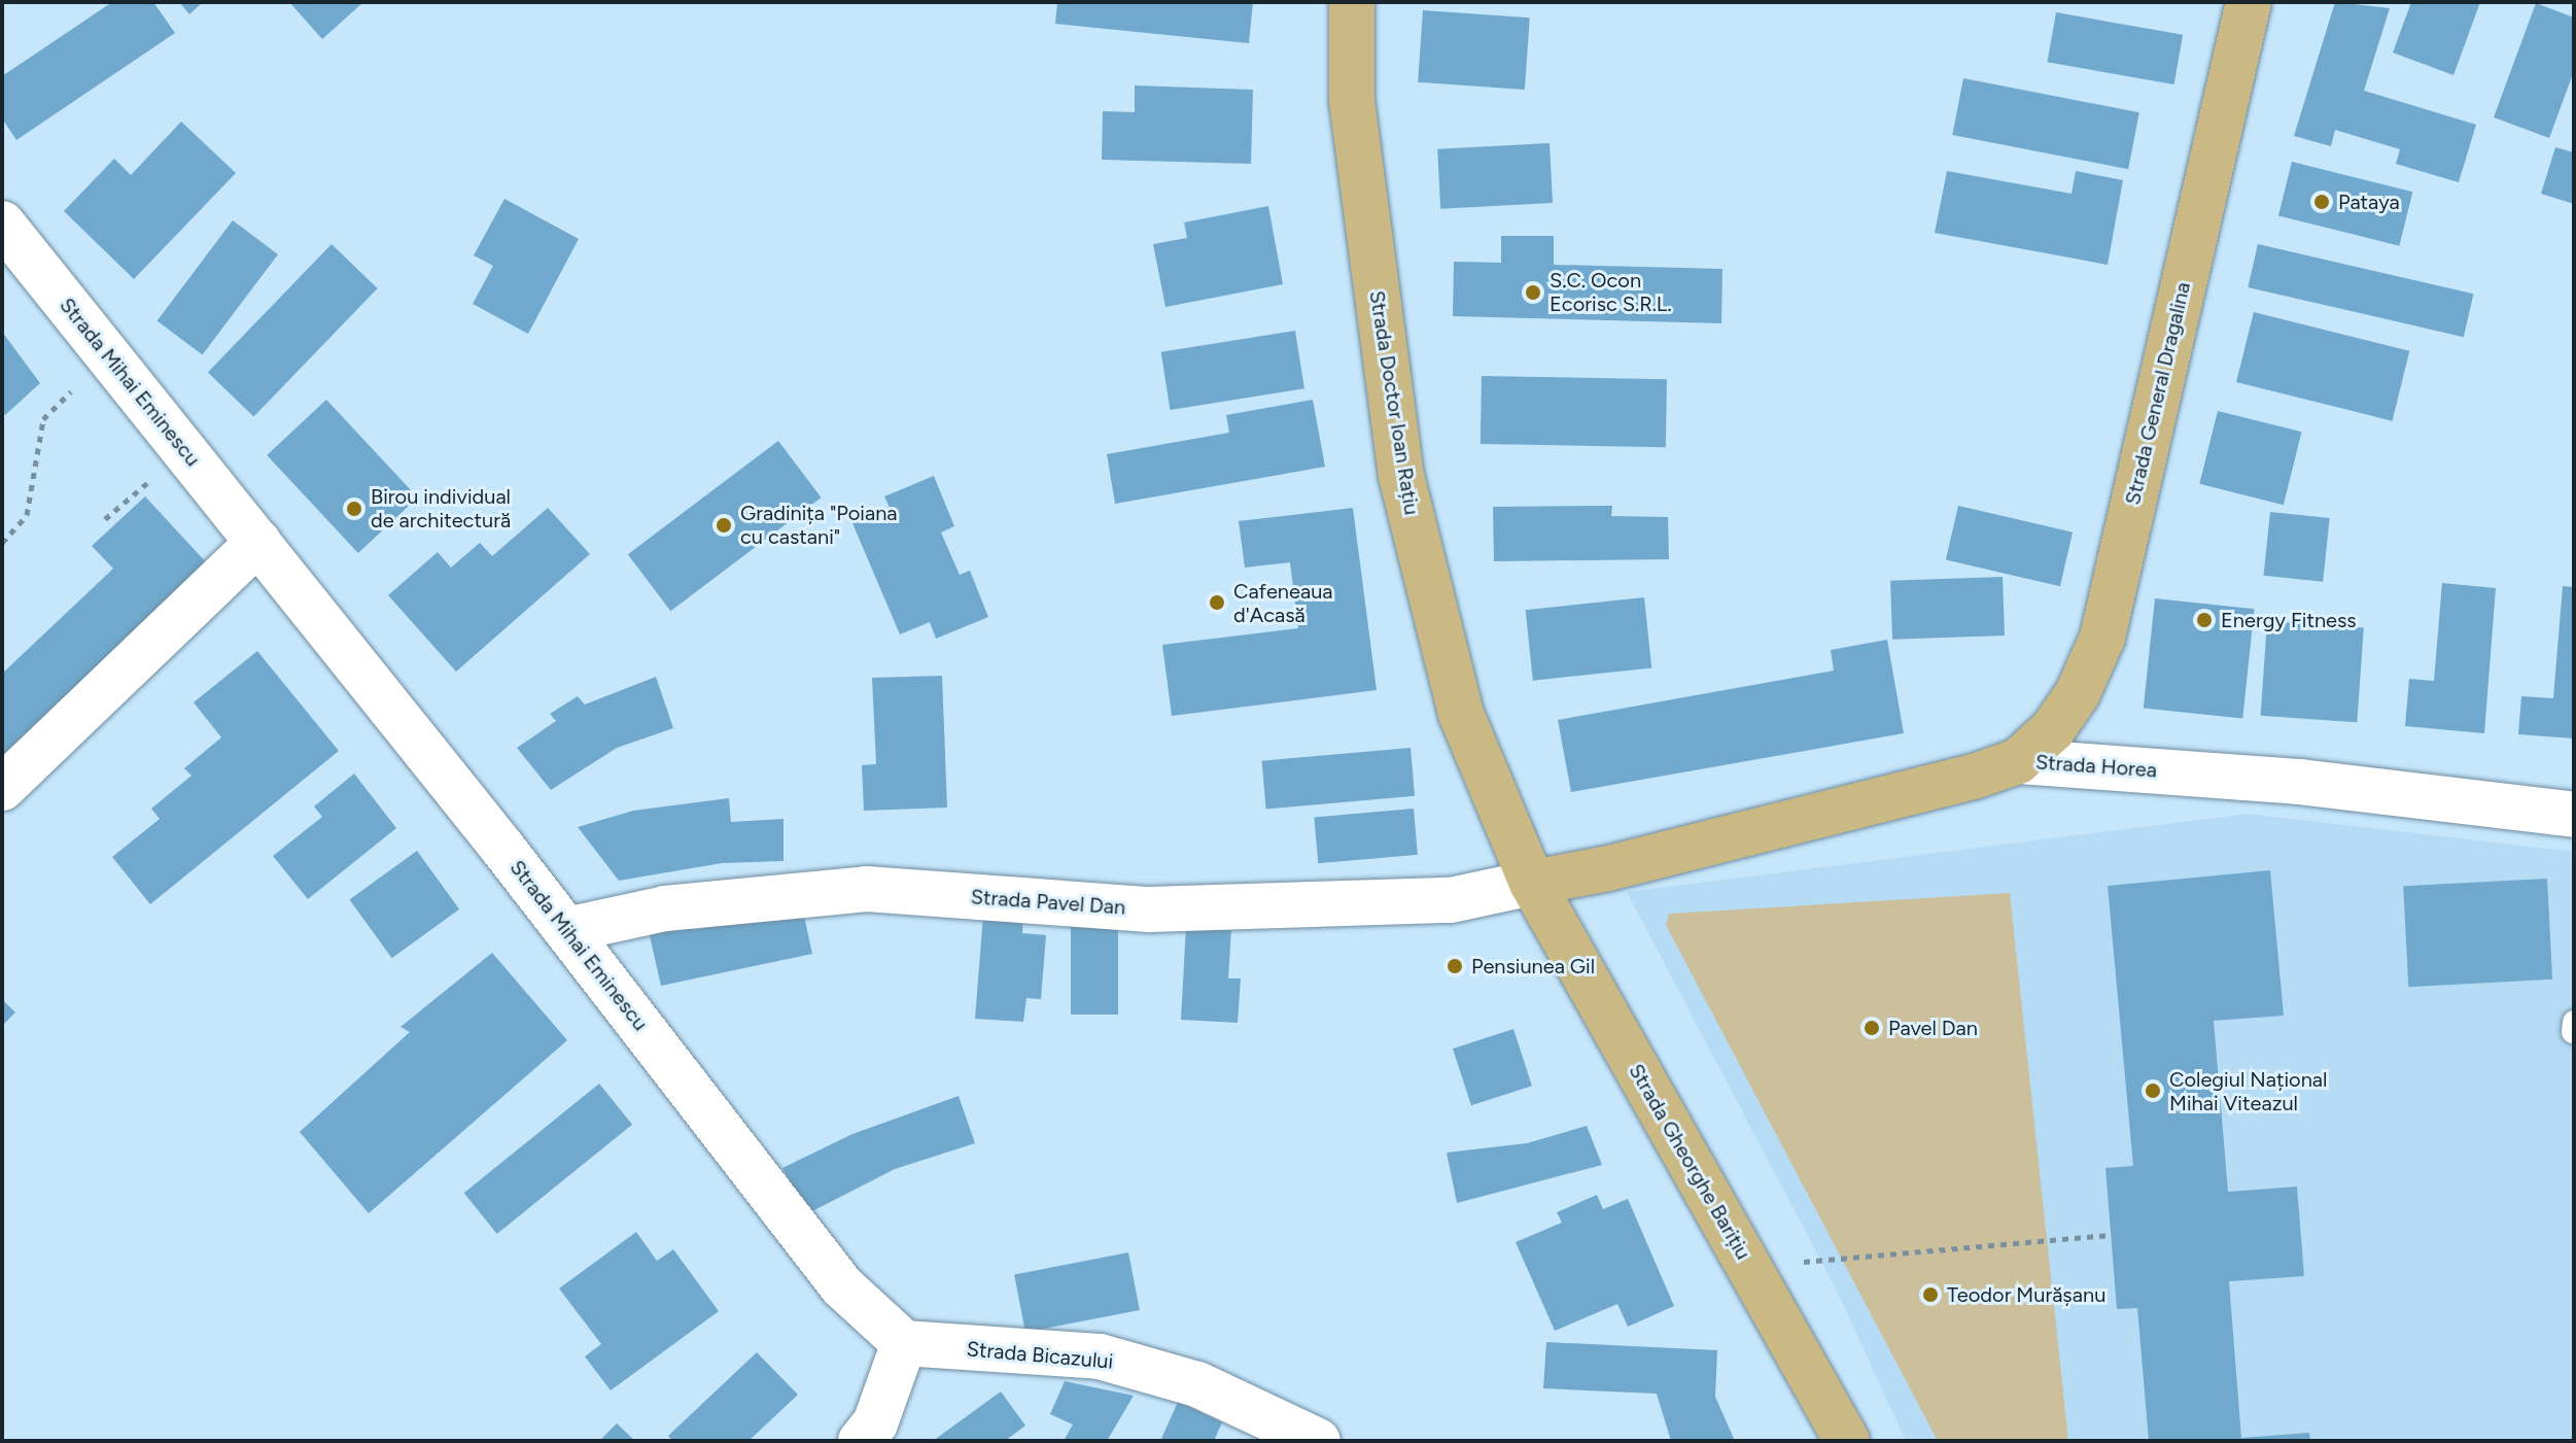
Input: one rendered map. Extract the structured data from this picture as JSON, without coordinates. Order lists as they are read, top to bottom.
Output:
{
  "streets": {
    "main road": [
      "Strada General Dragalina",
      "Strada Doctor Ioan Rațiu",
      "Strada Horea",
      "Strada Gheorghe Barițiu"
    ],
    "street": ["Strada Mihai Eminescu", "Strada Pavel Dan", "Strada Bicazului"]
  },
  "crossings": [
    ["Strada Mihai Eminescu", "Strada Pavel Dan"],
    ["Strada Mihai Eminescu", "Strada Bicazului"],
    ["Strada General Dragalina", "Strada Horea"],
    ["Strada Doctor Ioan Rațiu", "Strada Horea"],
    ["Strada Doctor Ioan Rațiu", "Strada Pavel Dan"],
    ["Strada Doctor Ioan Rațiu", "Strada Gheorghe Barițiu"],
    ["Strada Horea", "Strada Pavel Dan"],
    ["Strada Horea", "Strada Gheorghe Barițiu"],
    ["Strada Pavel Dan", "Strada Gheorghe Barițiu"]
  ],
  "places": [
    "Pataya",
    "S.C. Ocon Ecorisc S.R.L.",
    "Birou individual de architectură",
    "Gradinița \"Poiana cu castani\"",
    "Cafeneaua d'Acasă",
    "Energy Fitness",
    "Pensiunea Gil",
    "Pavel Dan",
    "Colegiul Național Mihai Viteazul",
    "Teodor Murășanu"
  ]
}
